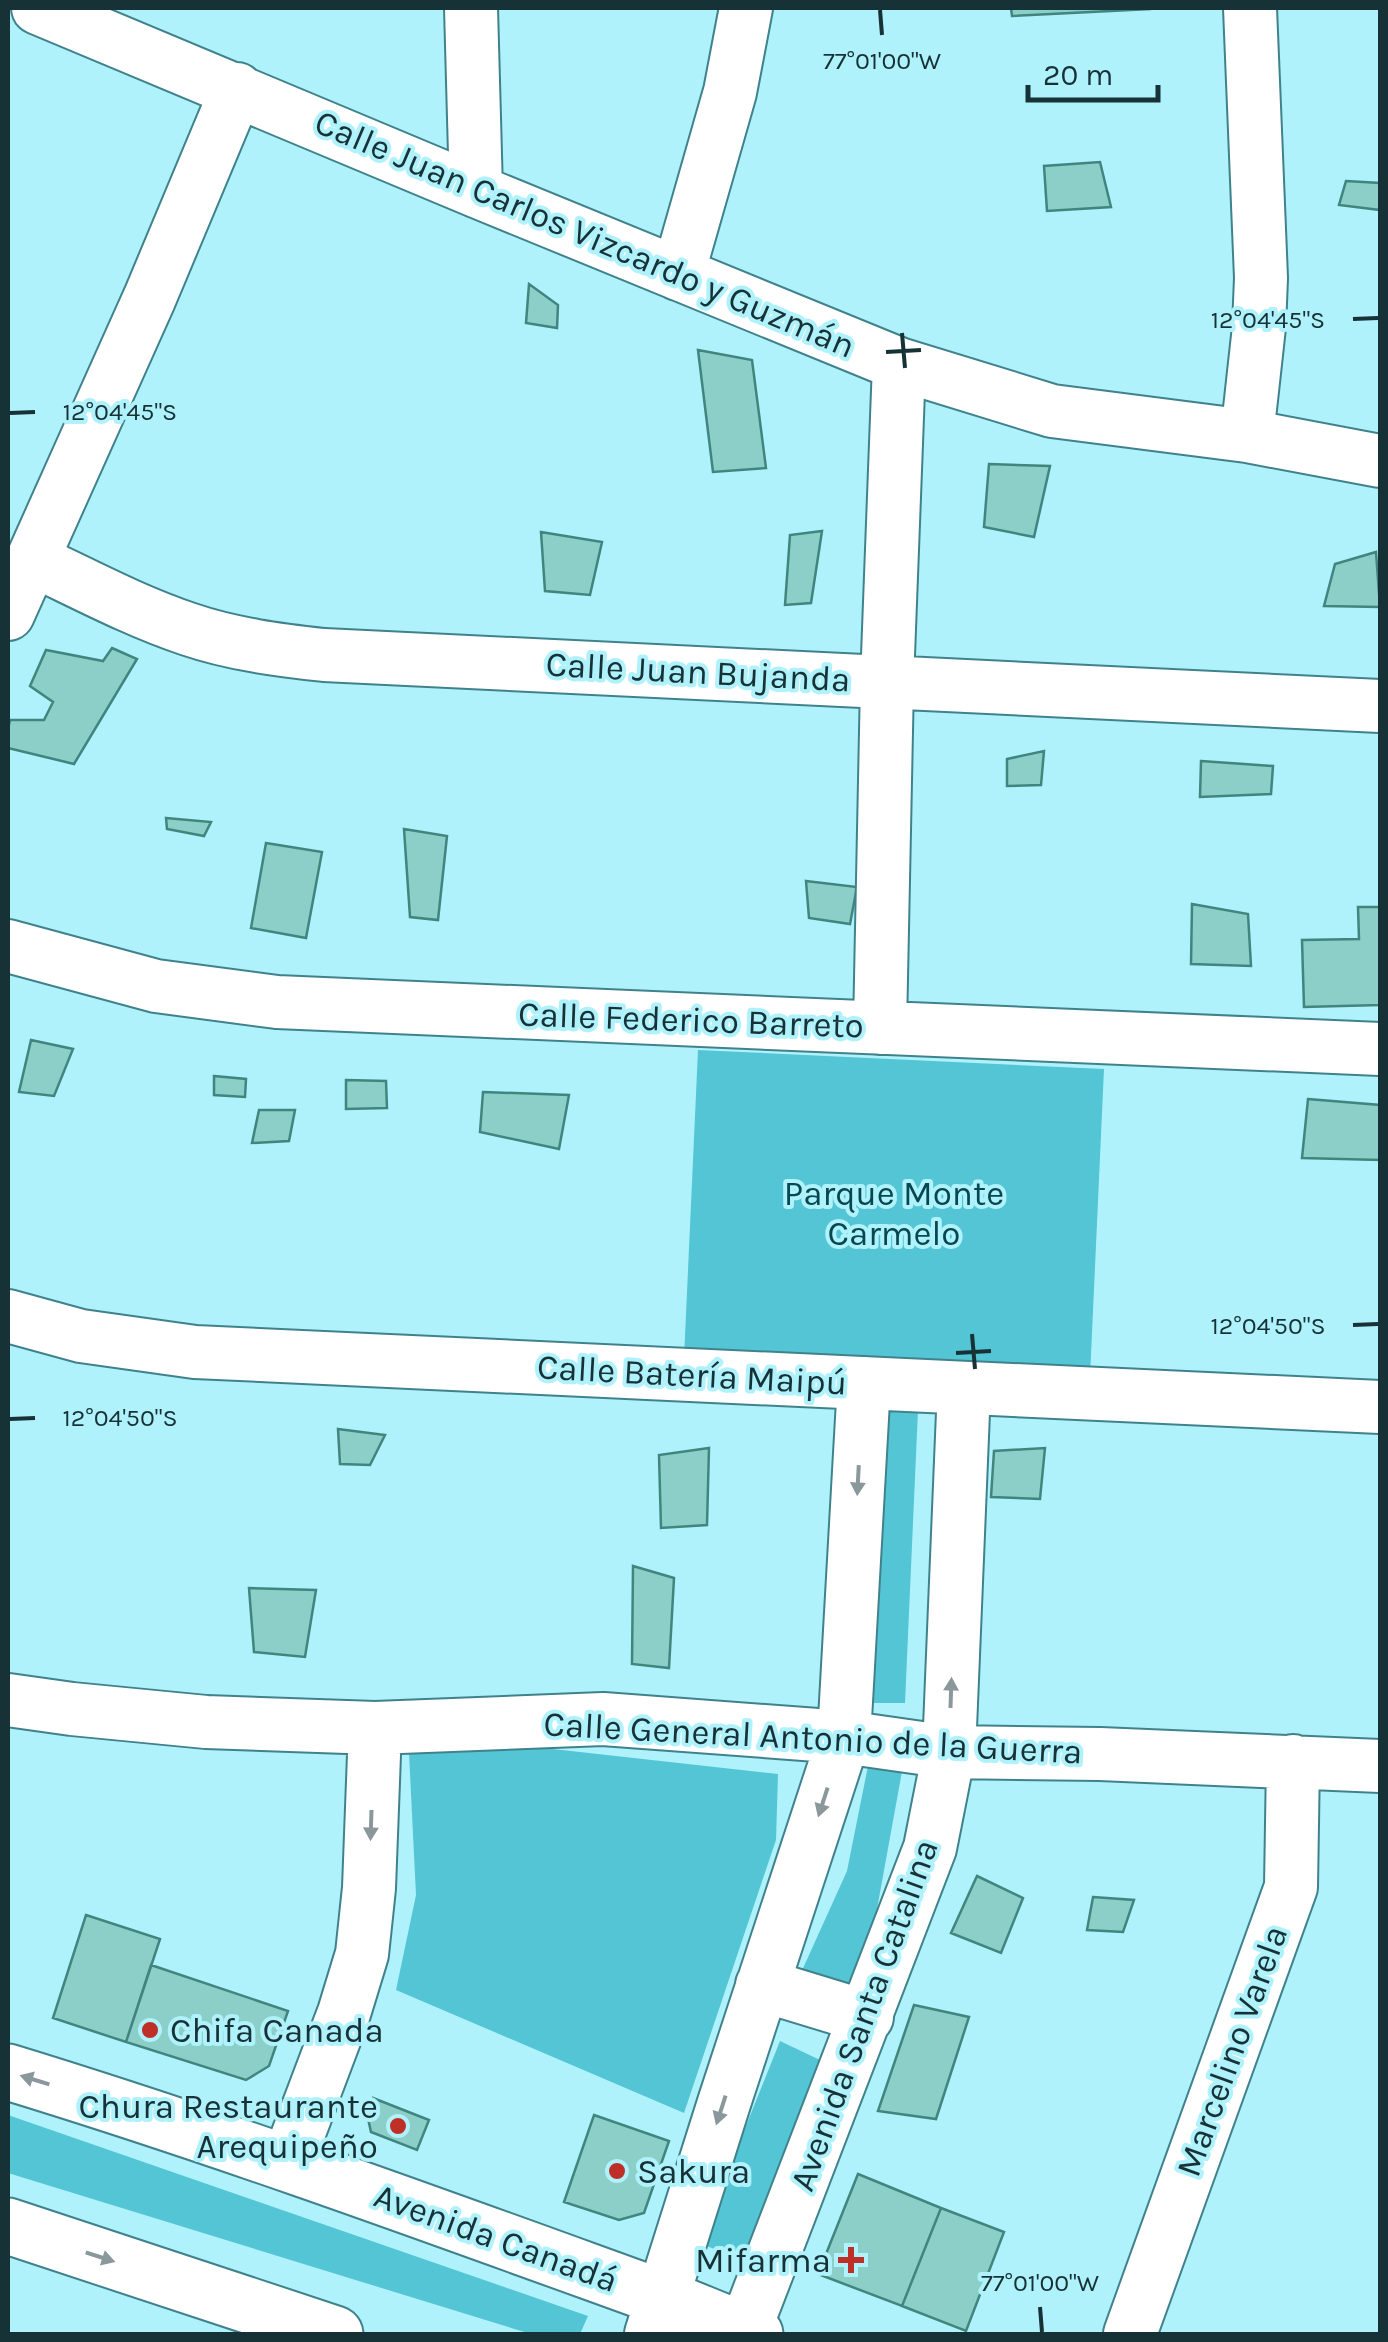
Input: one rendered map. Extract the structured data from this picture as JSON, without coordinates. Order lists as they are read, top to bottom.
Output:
{
  "streets": {
    "main road": ["Avenida Canadá"],
    "street": [
      "Calle Juan Carlos Vizcardo y Guzmán",
      "Calle Juan Bujanda",
      "Calle Federico Barreto",
      "Calle Batería Maipú",
      "Calle General Antonio de la Guerra",
      "Avenida Santa Catalina",
      "Marcelino Varela"
    ]
  },
  "crossings": [
    ["Calle Batería Maipú", "Avenida Santa Catalina"],
    ["Calle General Antonio de la Guerra", "Avenida Santa Catalina"],
    ["Calle General Antonio de la Guerra", "Marcelino Varela"],
    ["Avenida Santa Catalina", "Avenida Canadá"]
  ],
  "parks": ["Parque Monte Carmelo"],
  "places": {
    "other": ["Chifa Canada", "Chura Restaurante Arequipeño", "Sakura"],
    "health": ["Mifarma"]
  },
  "scale_bar": "20 m",
  "coordinates": ["77°01'00\"W", "12°04'45\"S", "12°04'50\"S"]
}
